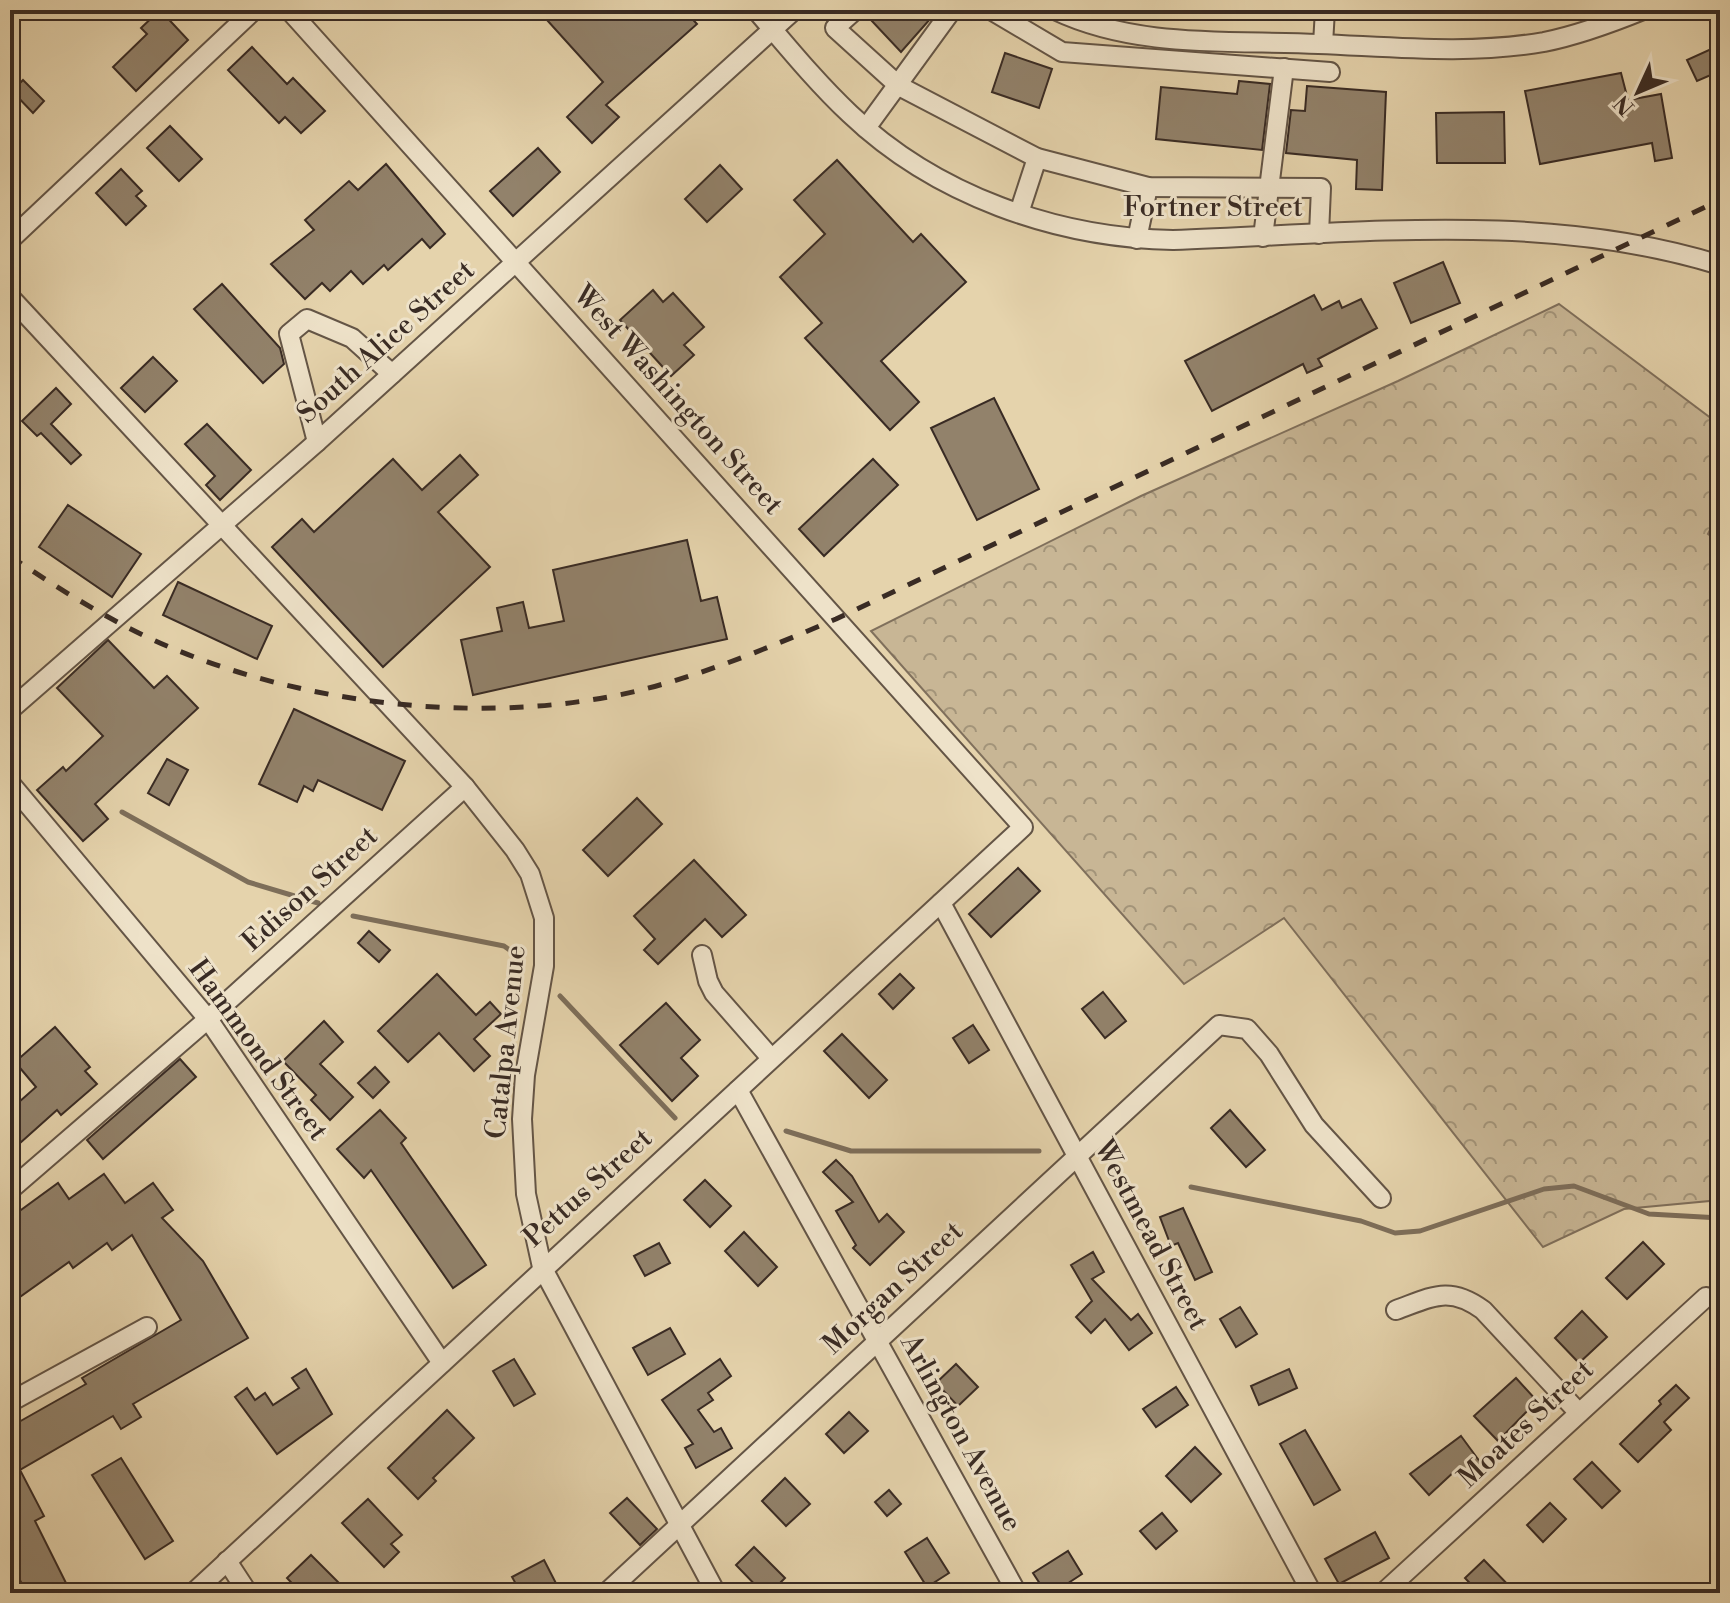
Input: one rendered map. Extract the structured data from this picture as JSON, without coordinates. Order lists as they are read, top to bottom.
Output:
{
  "streets": {
    "street": [
      "Fortner Street",
      "South Alice Street",
      "West Washington Street",
      "Edison Street",
      "Catalpa Avenue",
      "Hammond Street",
      "Pettus Street",
      "Westmead Street",
      "Morgan Street",
      "Moates Street",
      "Arlington Avenue"
    ]
  },
  "crossings": [
    ["Fortner Street", "South Alice Street"],
    ["South Alice Street", "West Washington Street"],
    ["South Alice Street", "Catalpa Avenue"],
    ["West Washington Street", "Pettus Street"],
    ["Edison Street", "Catalpa Avenue"],
    ["Edison Street", "Hammond Street"],
    ["Catalpa Avenue", "Pettus Street"],
    ["Catalpa Avenue", "Morgan Street"],
    ["Hammond Street", "Pettus Street"],
    ["Pettus Street", "Westmead Street"],
    ["Pettus Street", "Arlington Avenue"],
    ["Westmead Street", "Morgan Street"],
    ["Morgan Street", "Arlington Avenue"]
  ],
  "north": "bottom left"
}
